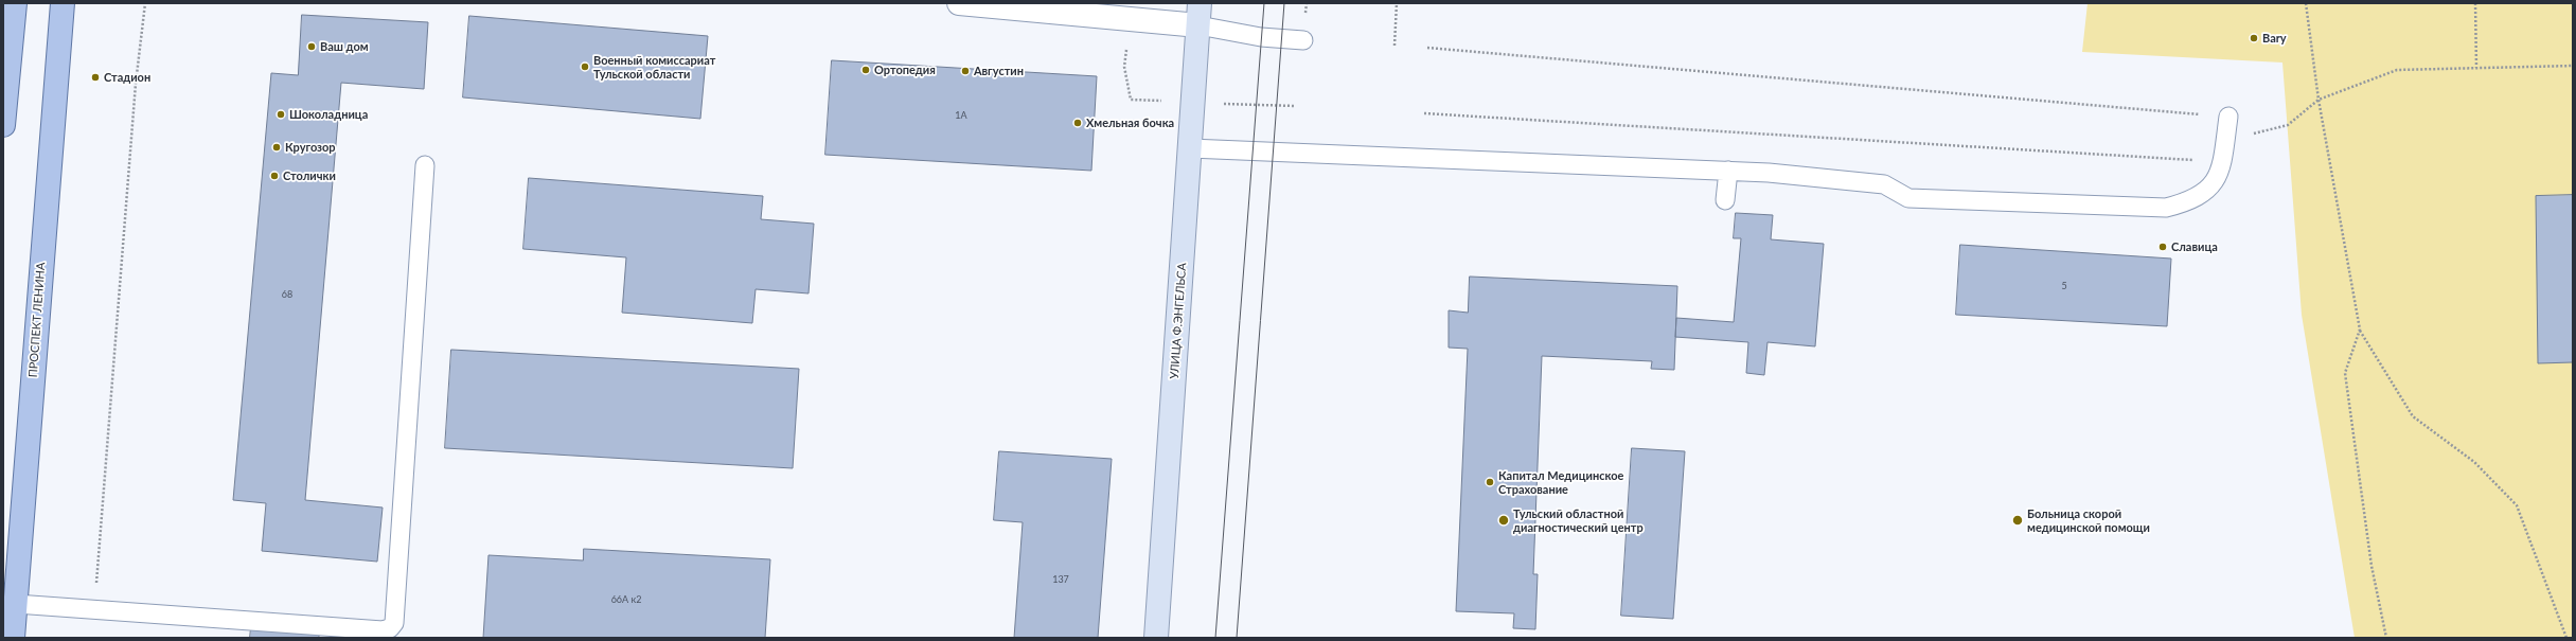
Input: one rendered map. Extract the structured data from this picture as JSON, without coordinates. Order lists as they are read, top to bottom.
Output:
{
  "streets": {
    "main road": ["ПРОСПЕКТ ЛЕНИНА"],
    "street": ["УЛИЦА Ф.ЭНГЕЛЬСА"]
  },
  "places": [
    "Bary",
    "Ваш дом",
    "Военный комиссариат Тульской области",
    "Ортопедия",
    "Августин",
    "Стадион",
    "Шоколадница",
    "Хмельная бочка",
    "Кругозор",
    "Столички",
    "Славица",
    "Капитал Медицинское Страхование",
    "Тульский областной диагностический центр",
    "Больница скорой медицинской помощи"
  ],
  "house_numbers": [
    "1А",
    "5",
    "68",
    "137",
    "66А к2"
  ]
}
